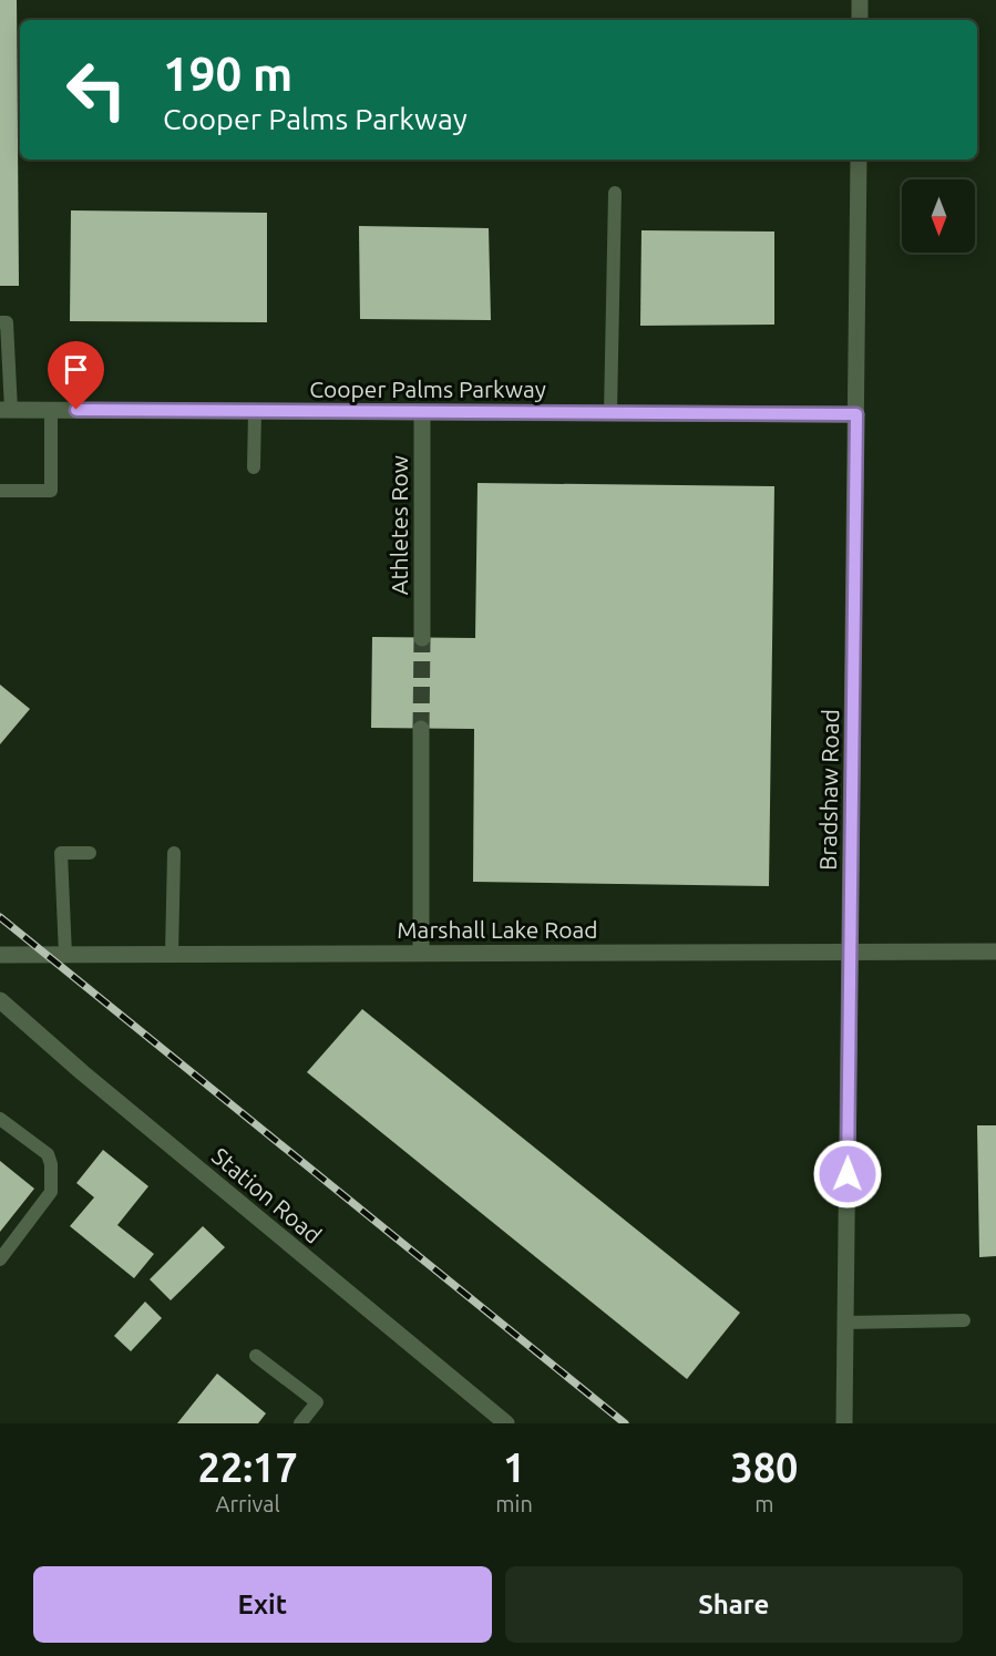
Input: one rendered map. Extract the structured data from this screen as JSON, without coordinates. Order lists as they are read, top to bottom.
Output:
{
  "streets": {
    "street": [
      "Cooper Palms Parkway",
      "Athletes Row",
      "Bradshaw Road",
      "Marshall Lake Road",
      "Station Road"
    ]
  },
  "crossings": [
    ["Cooper Palms Parkway", "Athletes Row"],
    ["Cooper Palms Parkway", "Bradshaw Road"],
    ["Bradshaw Road", "Marshall Lake Road"]
  ],
  "north": "bottom",
  "page": {
    "turn": ["190 m", "Cooper Palms Parkway"],
    "eta": [
      "22:17",
      "Arrival",
      "1",
      "min",
      "380",
      "m"
    ],
    "buttons": ["Exit", "Share"]
  }
}
